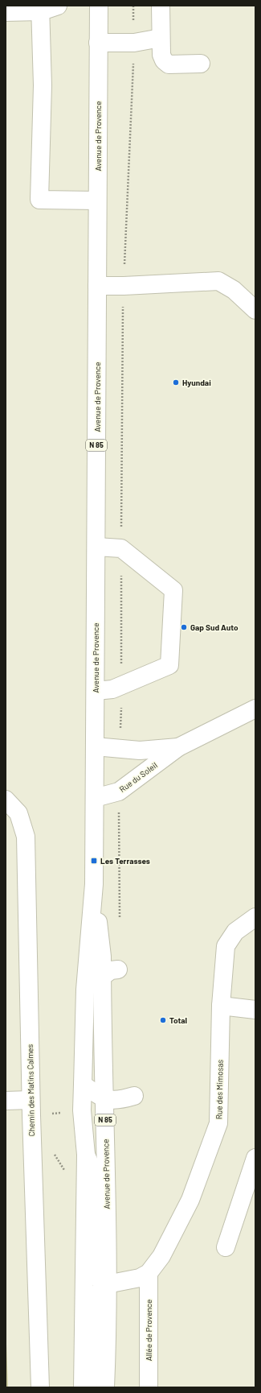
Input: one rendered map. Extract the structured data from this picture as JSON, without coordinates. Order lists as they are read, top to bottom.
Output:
{
  "streets": {
    "main road": [
      "Avenue de Provence",
      "N 85",
      "Rue du Soleil",
      "Rue des Mimosas",
      "Chemin des Matins Calmes",
      "Allée de Provence"
    ]
  },
  "crossings": [
    ["Avenue de Provence", "Rue du Soleil"],
    ["Rue des Mimosas", "Allée de Provence"]
  ],
  "places": {
    "other": ["Hyundai", "Gap Sud Auto", "Total"],
    "transit": ["Les Terrasses"]
  }
}
